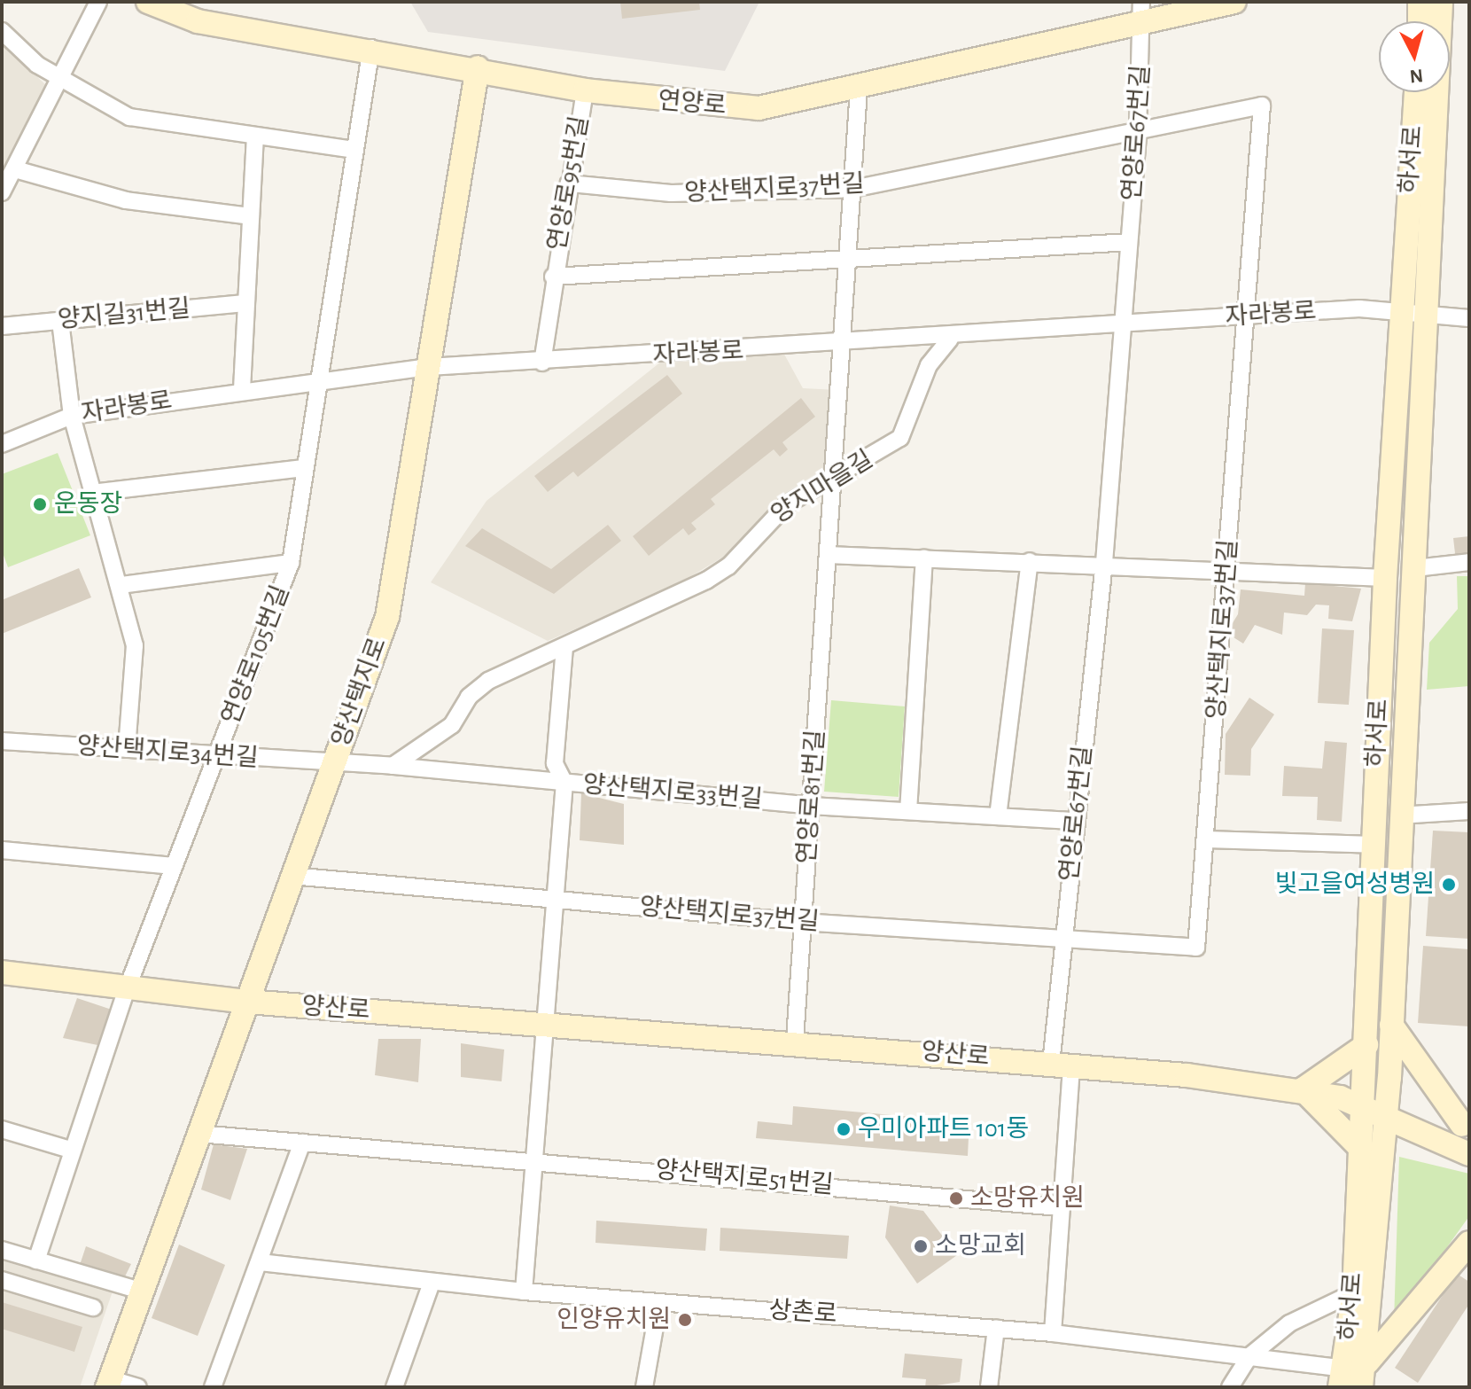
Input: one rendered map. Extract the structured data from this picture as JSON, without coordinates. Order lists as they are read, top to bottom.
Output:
{
  "streets": {
    "street": [
      "연양로",
      "연양로67번길",
      "하서로",
      "연양로95번길",
      "양산택지로37번길",
      "양지길31번길",
      "자라봉로",
      "양지마을길",
      "연양로105번길",
      "양산택지로",
      "양산택지로34번길",
      "양산택지로33번길",
      "연양로81번길",
      "양산로",
      "양산택지로51번길",
      "상촌로"
    ]
  },
  "crossings": [
    ["연양로", "연양로67번길"],
    ["연양로", "연양로95번길"],
    ["연양로", "연양로105번길"],
    ["연양로", "양산택지로"],
    ["연양로", "연양로81번길"],
    ["연양로67번길", "양산택지로37번길"],
    ["연양로67번길", "자라봉로"],
    ["연양로67번길", "양산택지로33번길"],
    ["연양로67번길", "양산로"],
    ["연양로67번길", "양산택지로51번길"],
    ["하서로", "자라봉로"],
    ["하서로", "양산로"],
    ["하서로", "상촌로"],
    ["연양로95번길", "양산택지로37번길"],
    ["연양로95번길", "자라봉로"],
    ["연양로95번길", "연양로81번길"],
    ["양산택지로37번길", "자라봉로"],
    ["양산택지로37번길", "양산택지로"],
    ["양산택지로37번길", "양산택지로33번길"],
    ["양산택지로37번길", "연양로81번길"],
    ["자라봉로", "양지마을길"],
    ["자라봉로", "연양로105번길"],
    ["자라봉로", "양산택지로"],
    ["자라봉로", "연양로81번길"],
    ["양지마을길", "양산택지로33번길"],
    ["양지마을길", "연양로81번길"],
    ["연양로105번길", "양산택지로34번길"],
    ["연양로105번길", "양산로"],
    ["양산택지로", "양산택지로34번길"],
    ["양산택지로", "양산택지로33번길"],
    ["양산택지로", "양산로"],
    ["양산택지로", "양산택지로51번길"],
    ["양산택지로34번길", "양산택지로33번길"],
    ["양산택지로33번길", "연양로81번길"],
    ["양산택지로33번길", "양산로"],
    ["연양로81번길", "양산로"]
  ],
  "places": [
    "운동장",
    "빛고을여성병원",
    "우미아파트 101동",
    "소망유치원",
    "소망교회",
    "인양유치원"
  ],
  "north": "bottom"
}
